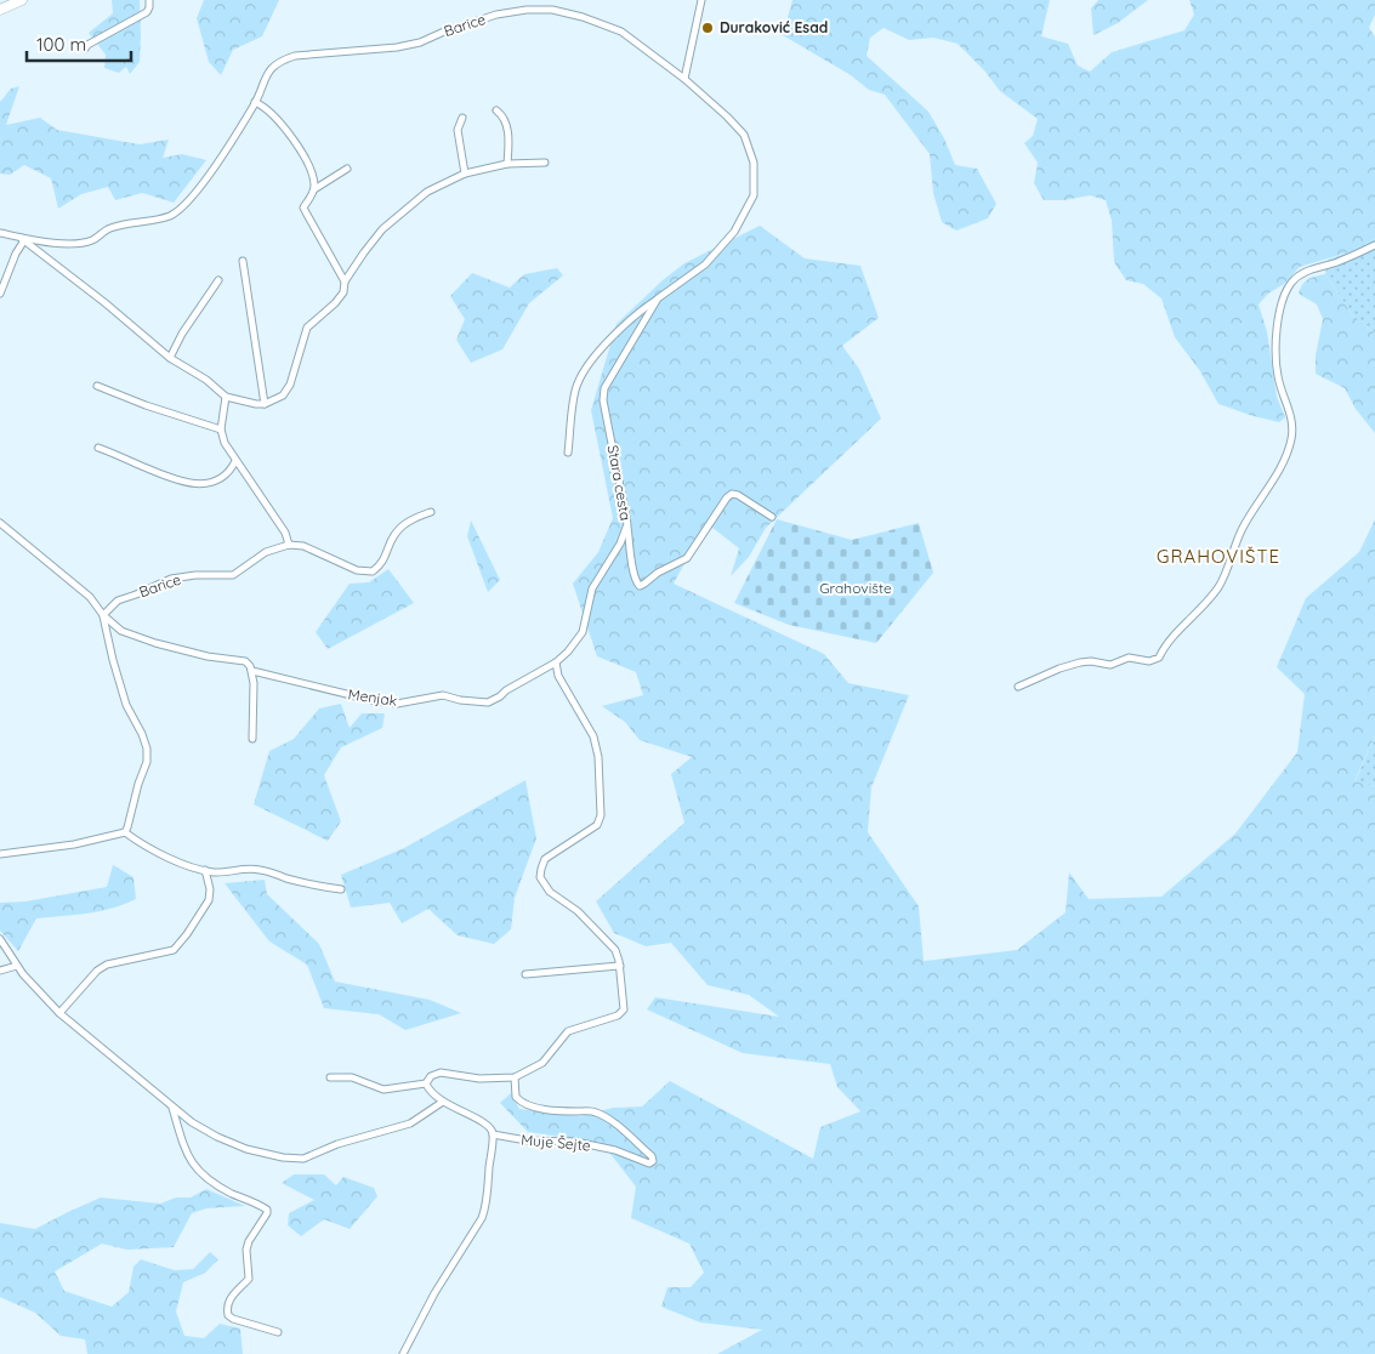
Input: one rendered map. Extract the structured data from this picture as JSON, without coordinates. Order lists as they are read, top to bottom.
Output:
{
  "streets": {
    "street": [
      "Barice",
      "Stara cesta",
      "Menjak",
      "Muje Šejte"
    ]
  },
  "crossings": [
    ["Barice", "Stara cesta"],
    ["Barice", "Menjak"],
    ["Stara cesta", "Menjak"]
  ],
  "districts": ["GRAHOVIŠTE"],
  "parks": ["Grahovište"],
  "places": ["Duraković Esad"],
  "scale_bar": "100 m"
}
